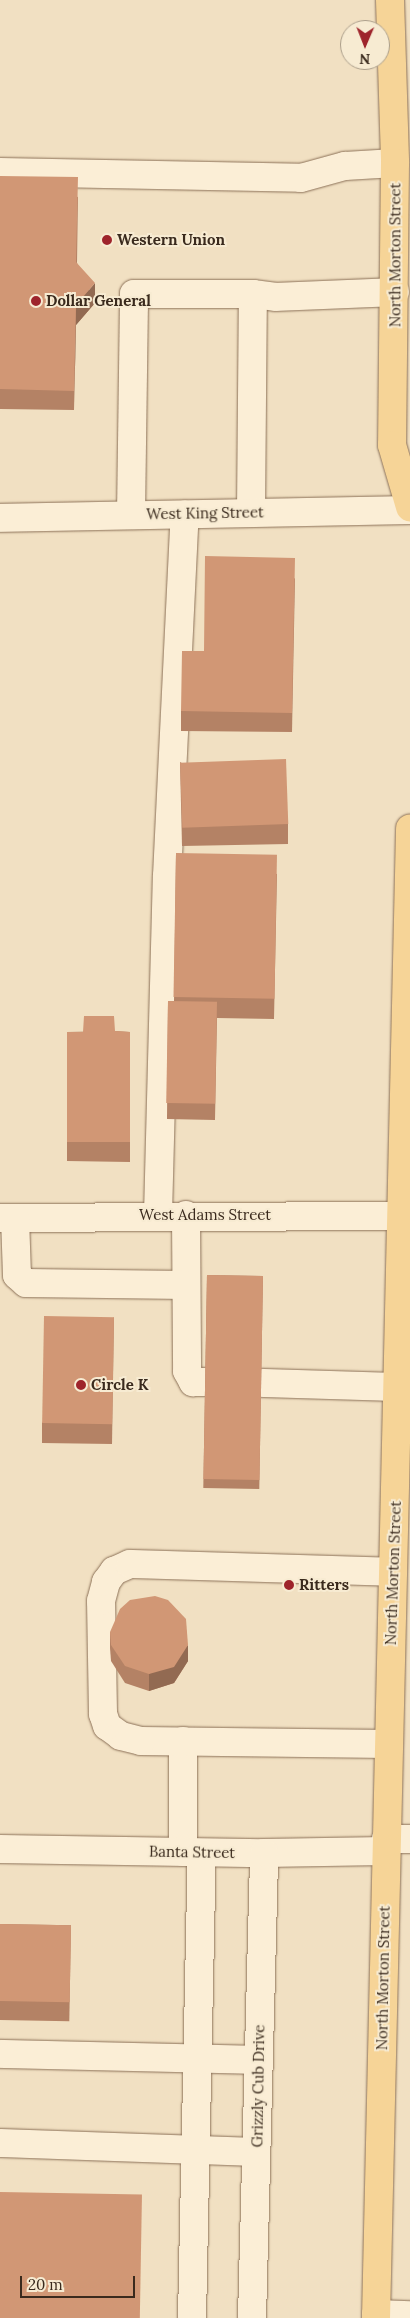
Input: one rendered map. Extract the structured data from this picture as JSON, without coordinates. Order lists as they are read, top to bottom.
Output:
{
  "streets": {
    "main road": ["North Morton Street"],
    "street": [
      "West King Street",
      "West Adams Street",
      "Banta Street",
      "Grizzly Cub Drive"
    ]
  },
  "crossings": [
    ["North Morton Street", "West King Street"],
    ["North Morton Street", "West Adams Street"],
    ["North Morton Street", "Banta Street"],
    ["Banta Street", "Grizzly Cub Drive"]
  ],
  "places": [
    "Western Union",
    "Dollar General",
    "Circle K",
    "Ritters"
  ],
  "scale_bar": "20 m",
  "north": "bottom"
}
